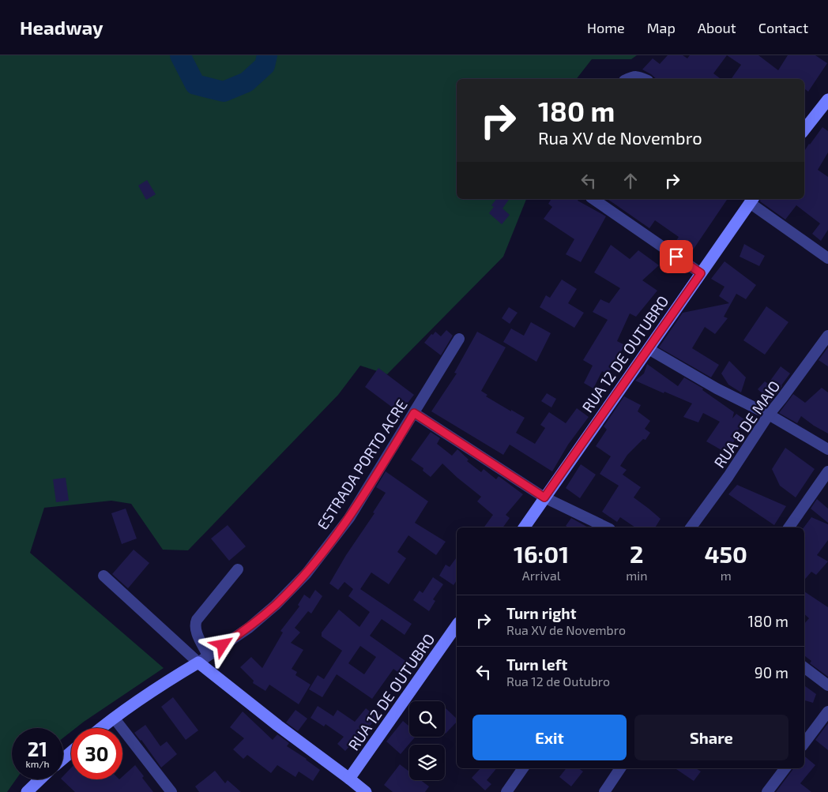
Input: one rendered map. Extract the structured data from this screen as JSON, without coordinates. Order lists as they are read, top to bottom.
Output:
{
  "streets": {
    "street": ["RUA 12 DE OUTUBRO", "RUA 8 DE MAIO", "ESTRADA PORTO ACRE"]
  },
  "page": {
    "header": "Headway",
    "nav": [
      "Home",
      "Map",
      "About",
      "Contact"
    ],
    "turn": ["180 m", "Rua XV de Novembro"],
    "eta": [
      "16:01",
      "Arrival",
      "2",
      "min",
      "450",
      "m"
    ],
    "list": [
      {
        "name": "Turn right",
        "note": "Rua XV de Novembro",
        "value": "180 m"
      },
      {
        "name": "Turn left",
        "note": "Rua 12 de Outubro",
        "value": "90 m"
      }
    ],
    "buttons": ["Exit", "Share"],
    "speed": "21 km/h",
    "limit": "30"
  }
}
